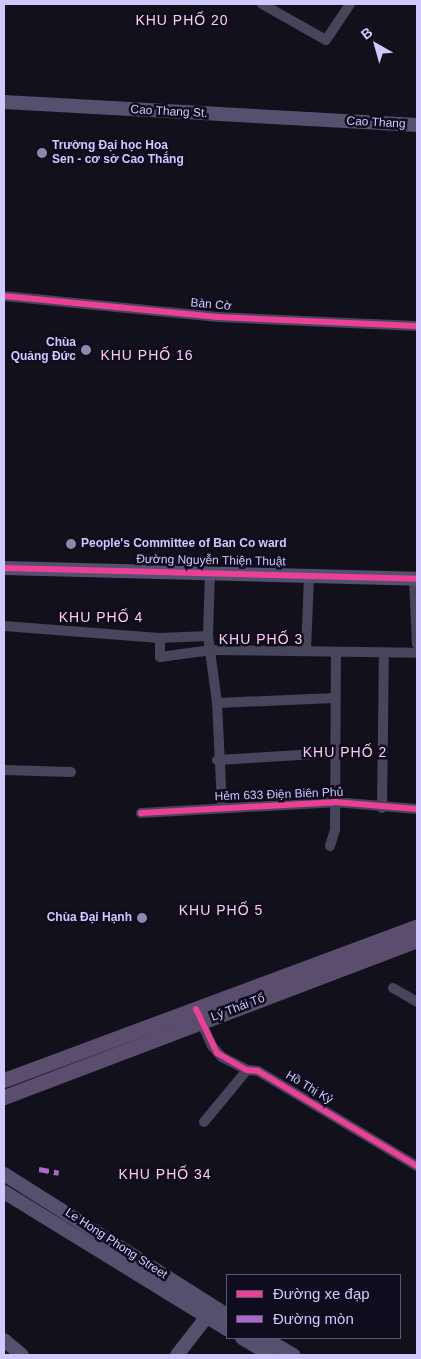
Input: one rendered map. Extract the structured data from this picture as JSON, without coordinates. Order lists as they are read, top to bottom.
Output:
{
  "streets": {
    "main road": [
      "Cao Thang",
      "Đường Nguyễn Thiện Thuật",
      "Lý Thái Tổ",
      "Le Hong Phong Street"
    ],
    "street": ["Bàn Cờ", "Hẻm 633 Ðiện Biên Phủ", "Hồ Thị Kỷ"]
  },
  "crossings": [
    ["Lý Thái Tổ", "Hồ Thị Kỷ"]
  ],
  "districts": [
    "KHU PHỐ 20",
    "KHU PHỐ 16",
    "KHU PHỐ 4",
    "KHU PHỐ 3",
    "KHU PHỐ 2",
    "KHU PHỐ 5",
    "KHU PHỐ 34"
  ],
  "places": [
    "Trường Đại học Hoa Sen - cơ sở Cao Thắng",
    "Chùa Quảng Đức",
    "People's Committee of Ban Co ward",
    "Chùa Đại Hạnh"
  ],
  "legend": ["Đường xe đạp", "Đường mòn"],
  "north": "top left"
}
